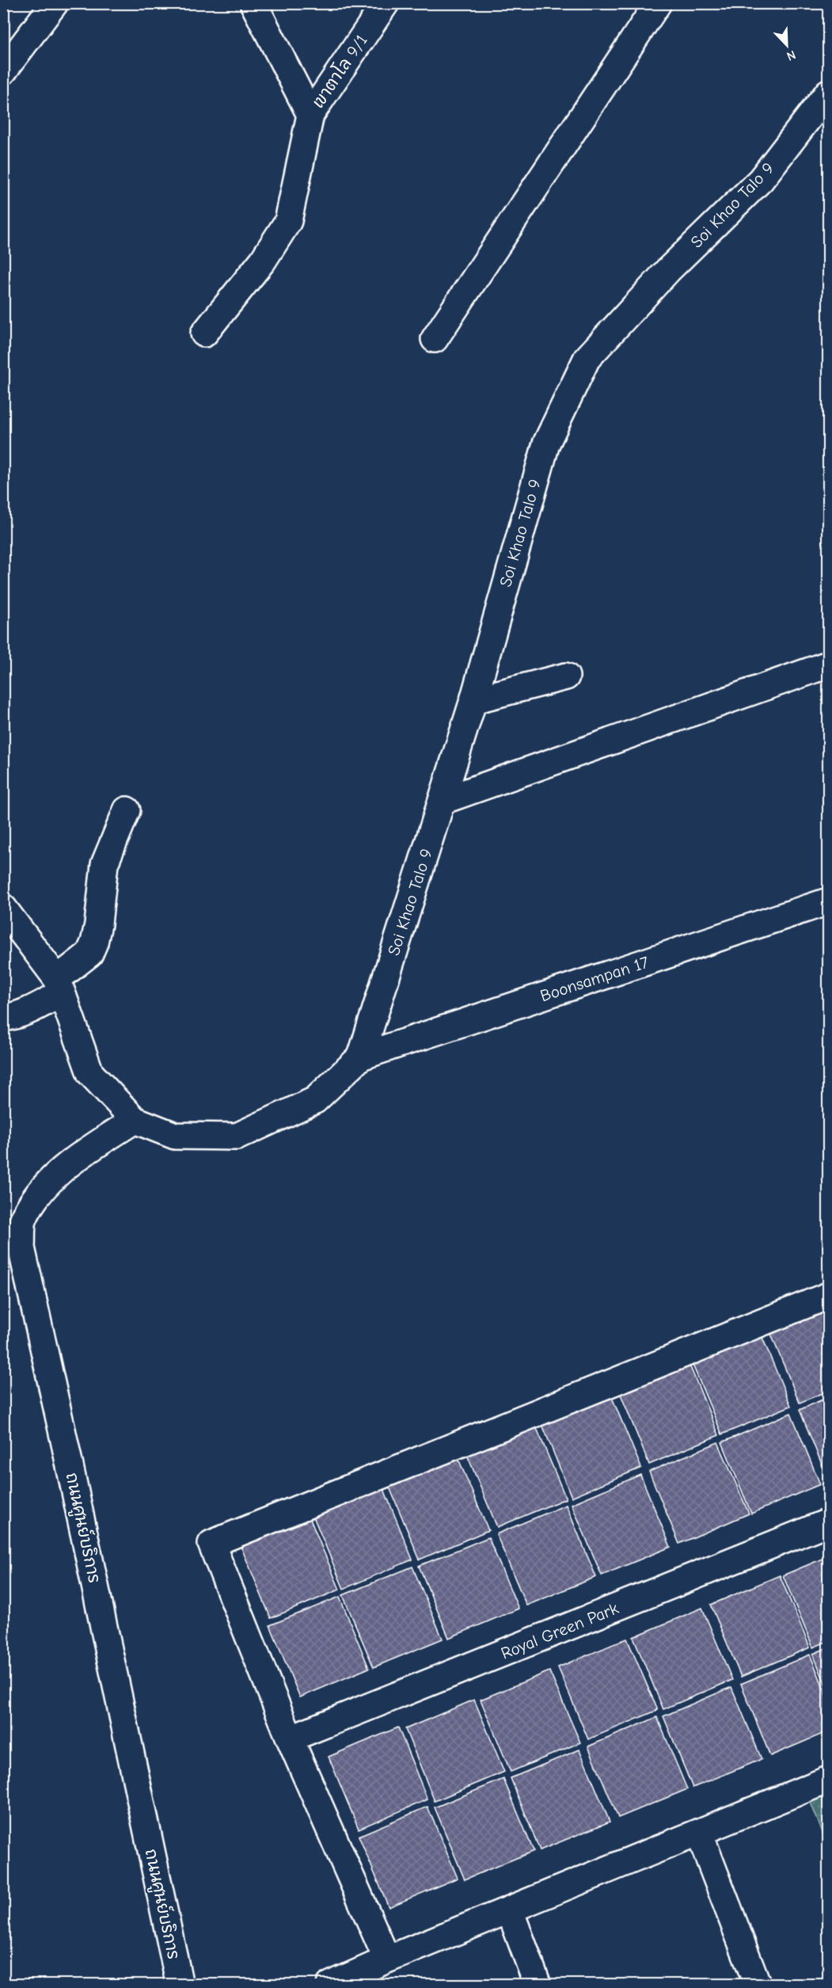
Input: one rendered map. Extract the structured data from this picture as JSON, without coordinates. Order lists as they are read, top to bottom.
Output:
{
  "streets": {
    "street": [
      "เขาตาโล 9/1",
      "Soi Khao Talo 9",
      "Boonsampan 17",
      "ถนนศูนย์บริการ",
      "Royal Green Park"
    ]
  },
  "crossings": [
    ["Soi Khao Talo 9", "Boonsampan 17"]
  ],
  "north": "bottom right"
}
